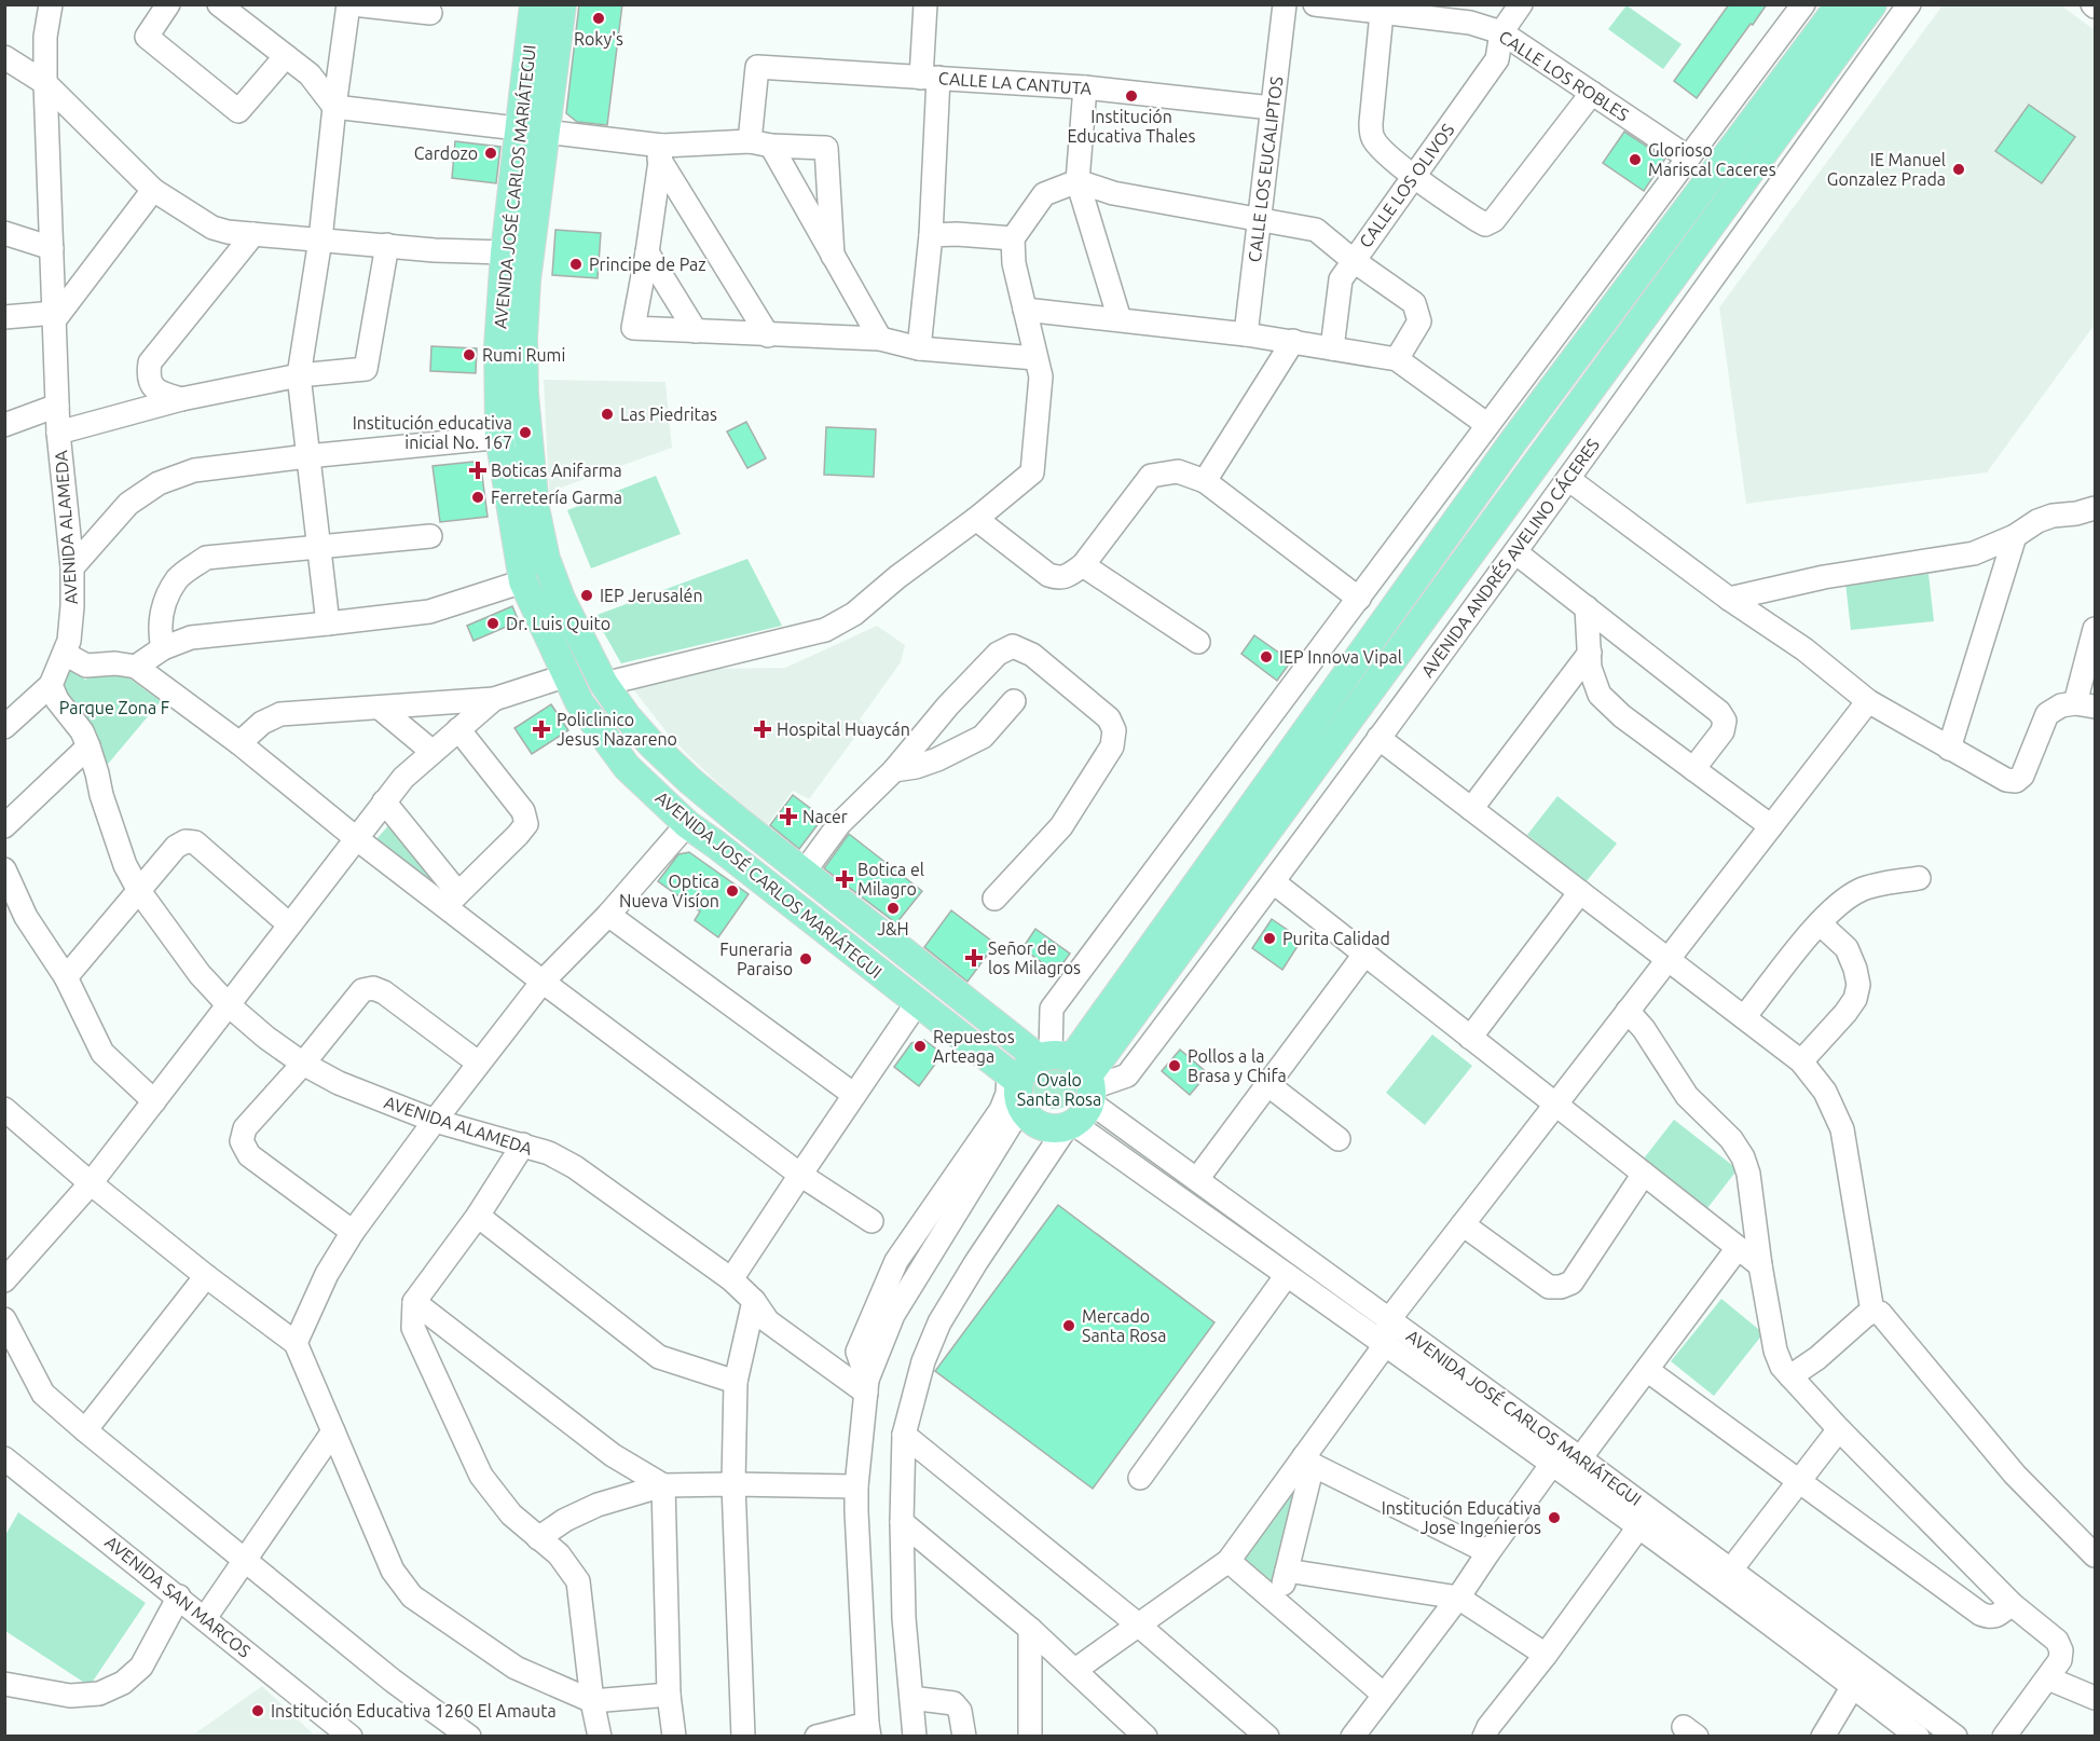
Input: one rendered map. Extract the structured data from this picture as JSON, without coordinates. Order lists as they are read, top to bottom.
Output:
{
  "streets": {
    "main road": ["AVENIDA JOSÉ CARLOS MARIÁTEGUI", "AVENIDA ANDRÉS AVELINO CÁCERES"],
    "street": [
      "CALLE LOS ROBLES",
      "CALLE LA CANTUTA",
      "CALLE LOS EUCALIPTOS",
      "CALLE LOS OLIVOS",
      "AVENIDA ALAMEDA",
      "AVENIDA SAN MARCOS"
    ]
  },
  "crossings": [
    ["CALLE LOS ROBLES", "CALLE LOS OLIVOS"],
    ["CALLE LA CANTUTA", "CALLE LOS EUCALIPTOS"],
    ["AVENIDA JOSÉ CARLOS MARIÁTEGUI", "AVENIDA ANDRÉS AVELINO CÁCERES"]
  ],
  "parks": ["Parque Zona F", "Ovalo Santa Rosa"],
  "places": {
    "other": [
      "Roky's",
      "Institución Educativa Thales",
      "Cardozo",
      "Glorioso Mariscal Caceres",
      "IE Manuel Gonzalez Prada",
      "Principe de Paz",
      "Rumi Rumi",
      "Las Piedritas",
      "Institución educativa inicial No. 167",
      "Ferretería Garma",
      "IEP Jerusalén",
      "Dr. Luis Quito",
      "IEP Innova Vipal",
      "Optica Nueva Visíon",
      "J&H",
      "Purita Calidad",
      "Funeraria Paraiso",
      "Repuestos Arteaga",
      "Pollos a la Brasa y Chifa",
      "Mercado Santa Rosa",
      "Institución Educativa Jose Ingenieros",
      "Institución Educativa 1260 El Amauta"
    ],
    "health": [
      "Boticas Anifarma",
      "Policlinico Jesus Nazareno",
      "Hospital Huaycán",
      "Nacer",
      "Botica el Milagro",
      "Señor de los Milagros"
    ]
  }
}
